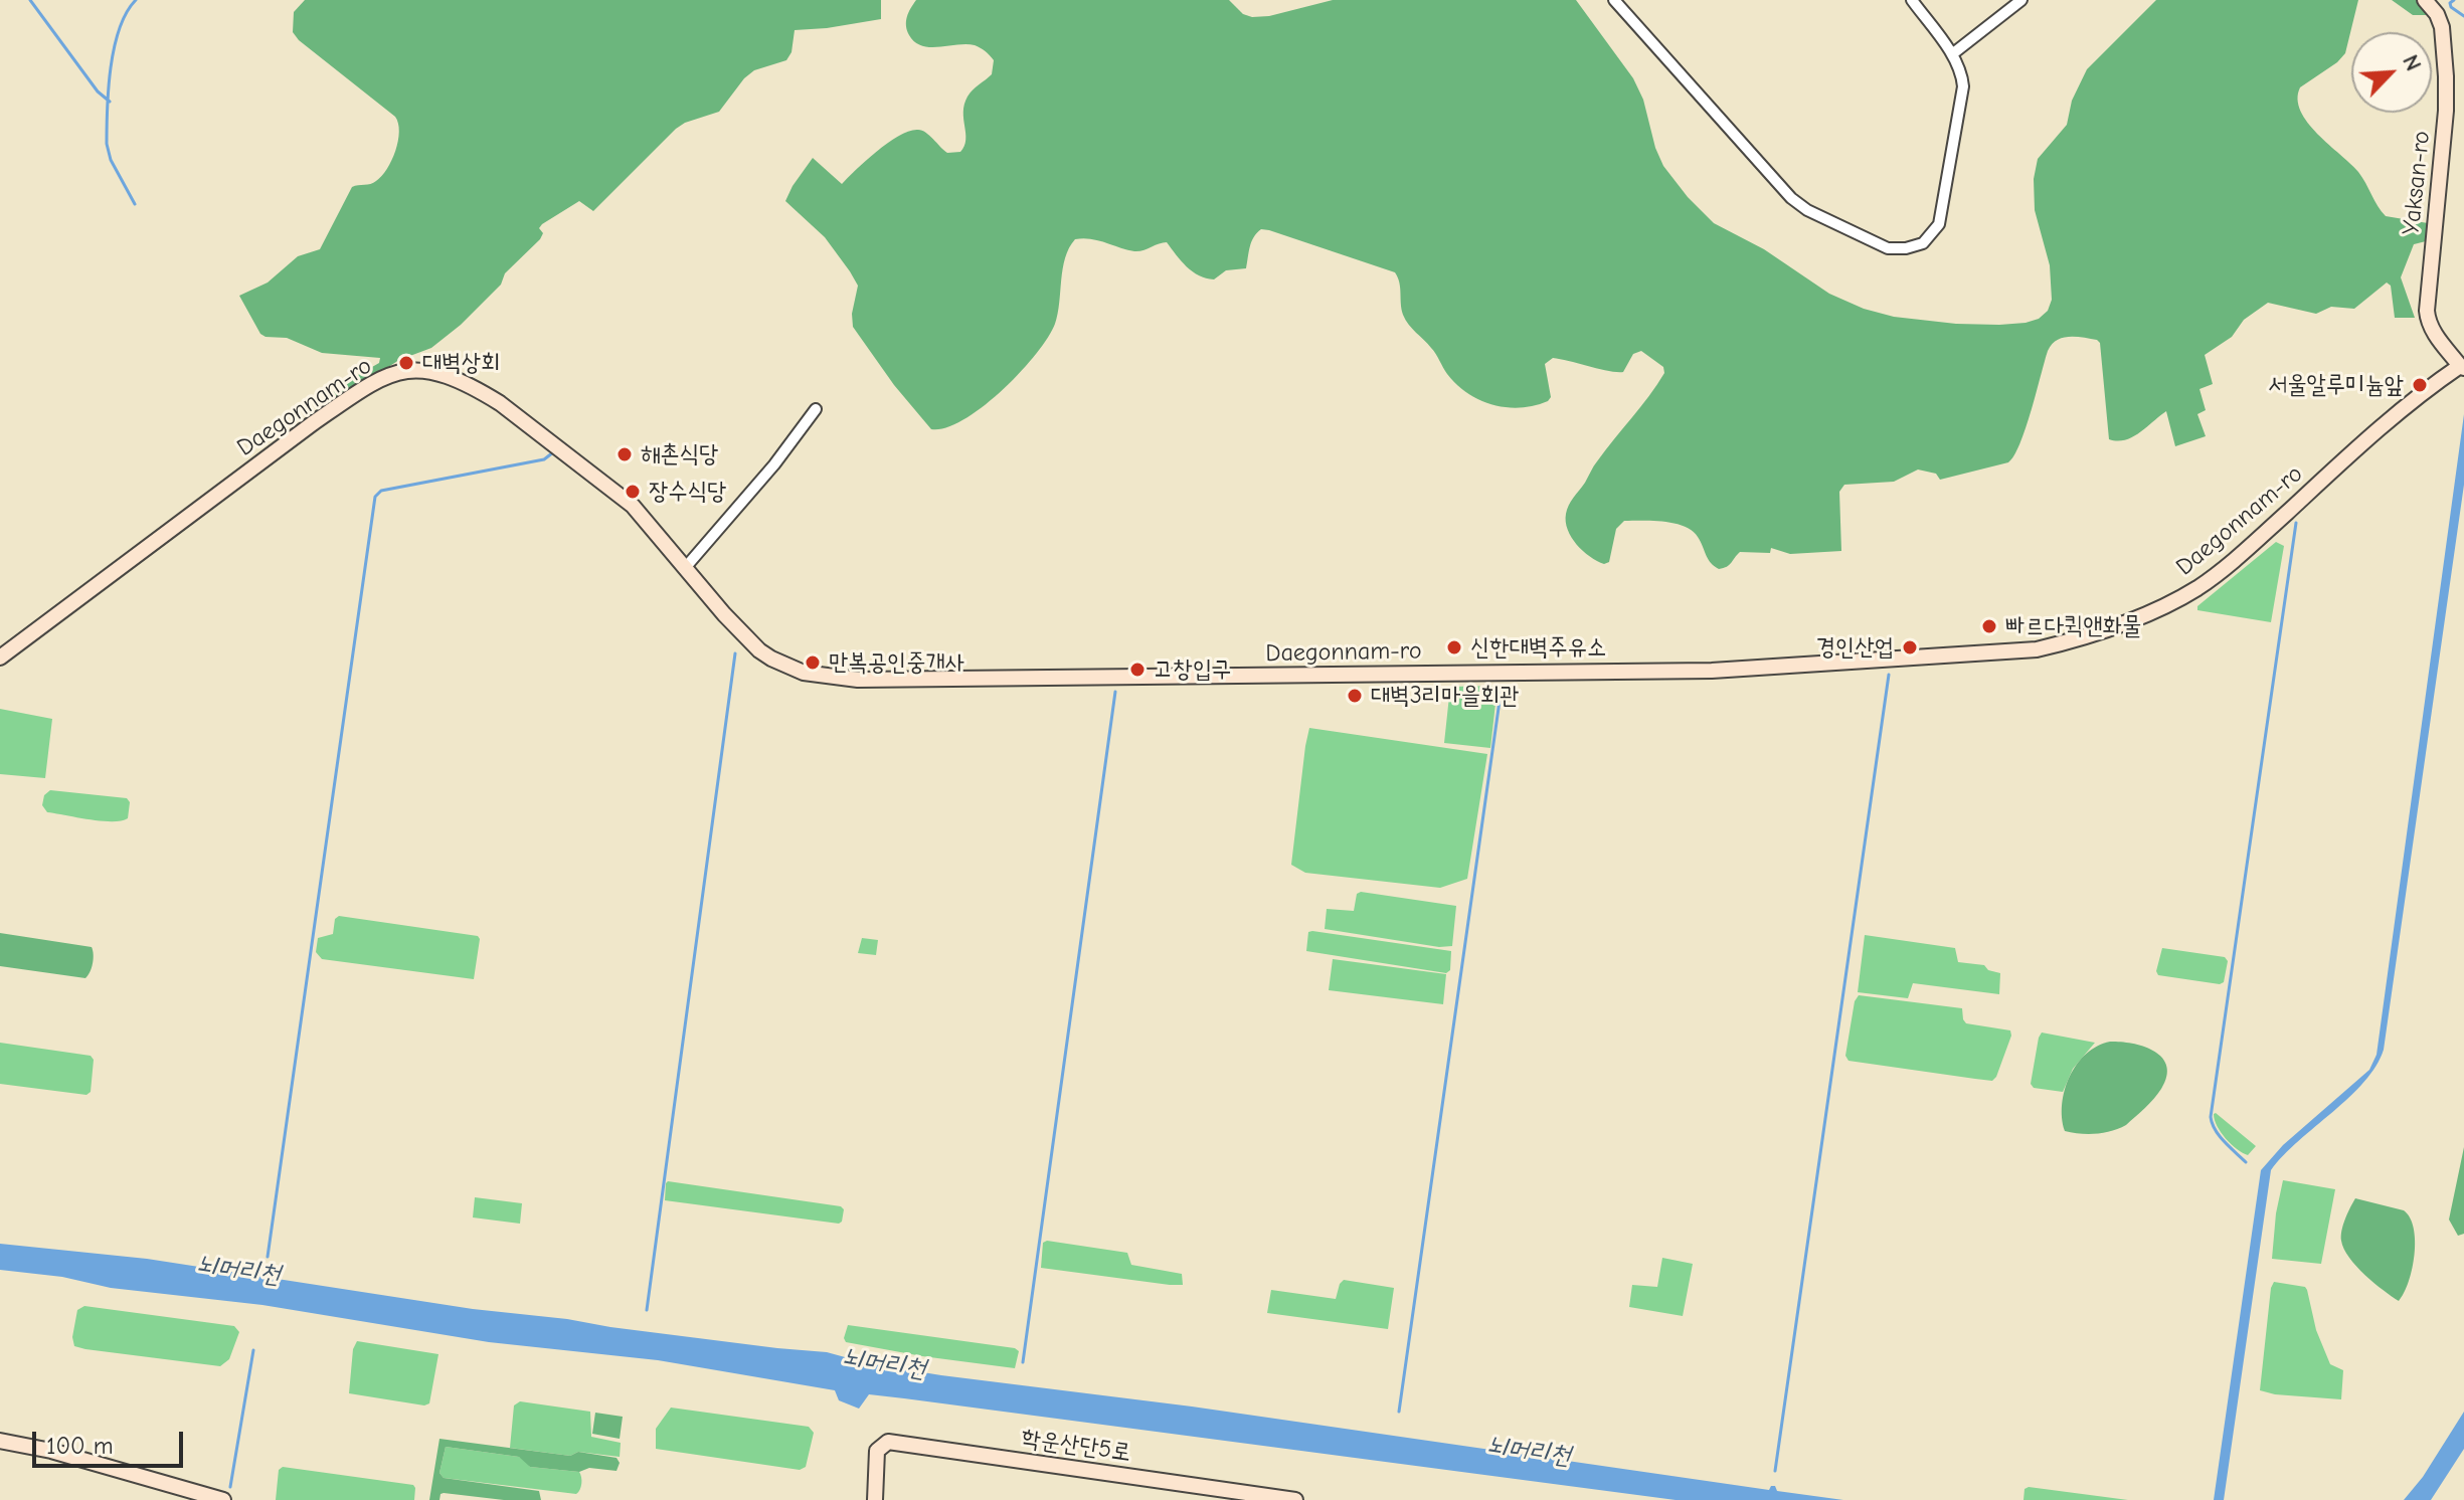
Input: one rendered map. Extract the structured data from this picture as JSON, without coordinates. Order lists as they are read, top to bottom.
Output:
{
  "streets": {
    "street": ["Yaksan-ro", "Daegonnam-ro", "학운산단5로"]
  },
  "crossings": [
    ["Yaksan-ro", "Daegonnam-ro"]
  ],
  "water": ["뇌머리천"],
  "places": [
    "대벽상회",
    "서울알루미늄앞",
    "해촌식당",
    "장수식당",
    "빠르다퀵앤화물",
    "신한대벽주유소",
    "경인산업",
    "만복공인중개사",
    "고창입구",
    "대벽3리마을회관"
  ],
  "scale_bar": "100 m",
  "north": "top right"
}
